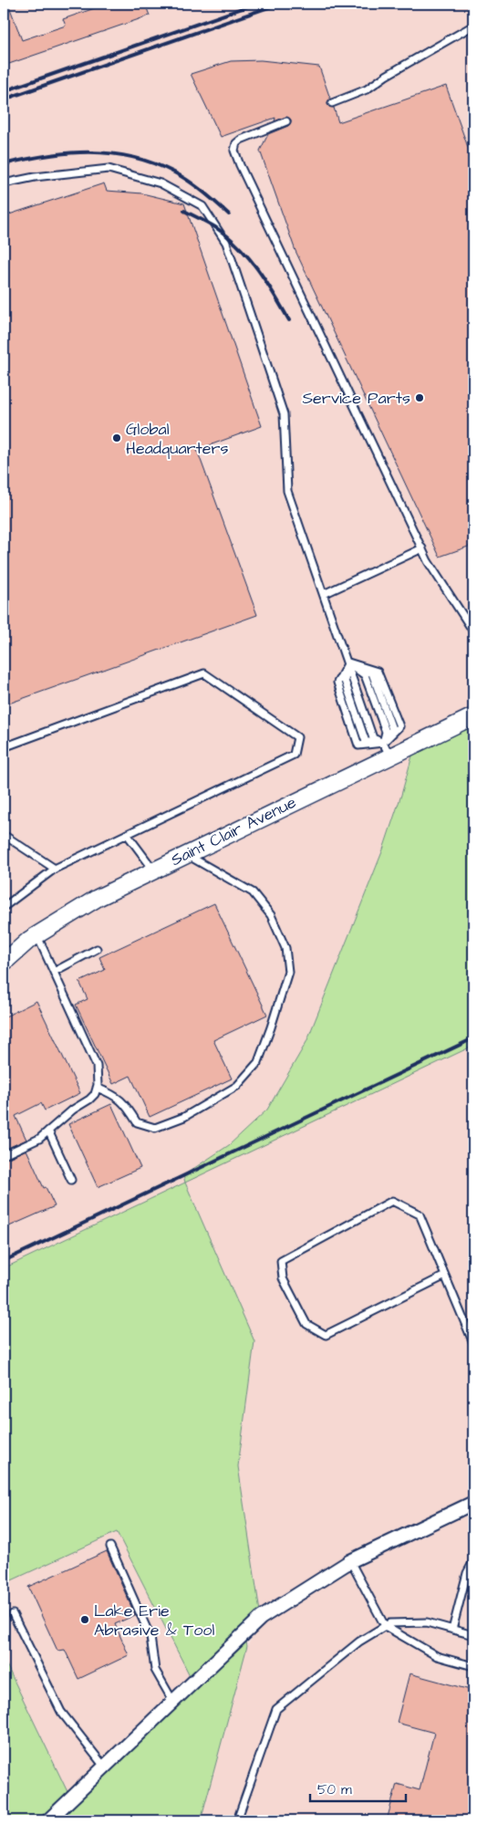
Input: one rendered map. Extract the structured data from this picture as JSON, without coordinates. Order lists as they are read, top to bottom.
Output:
{
  "streets": {
    "street": ["Saint Clair Avenue"]
  },
  "places": ["Service Parts", "Global Headquarters", "Lake Erie Abrasive & Tool"],
  "scale_bar": "50 m"
}
